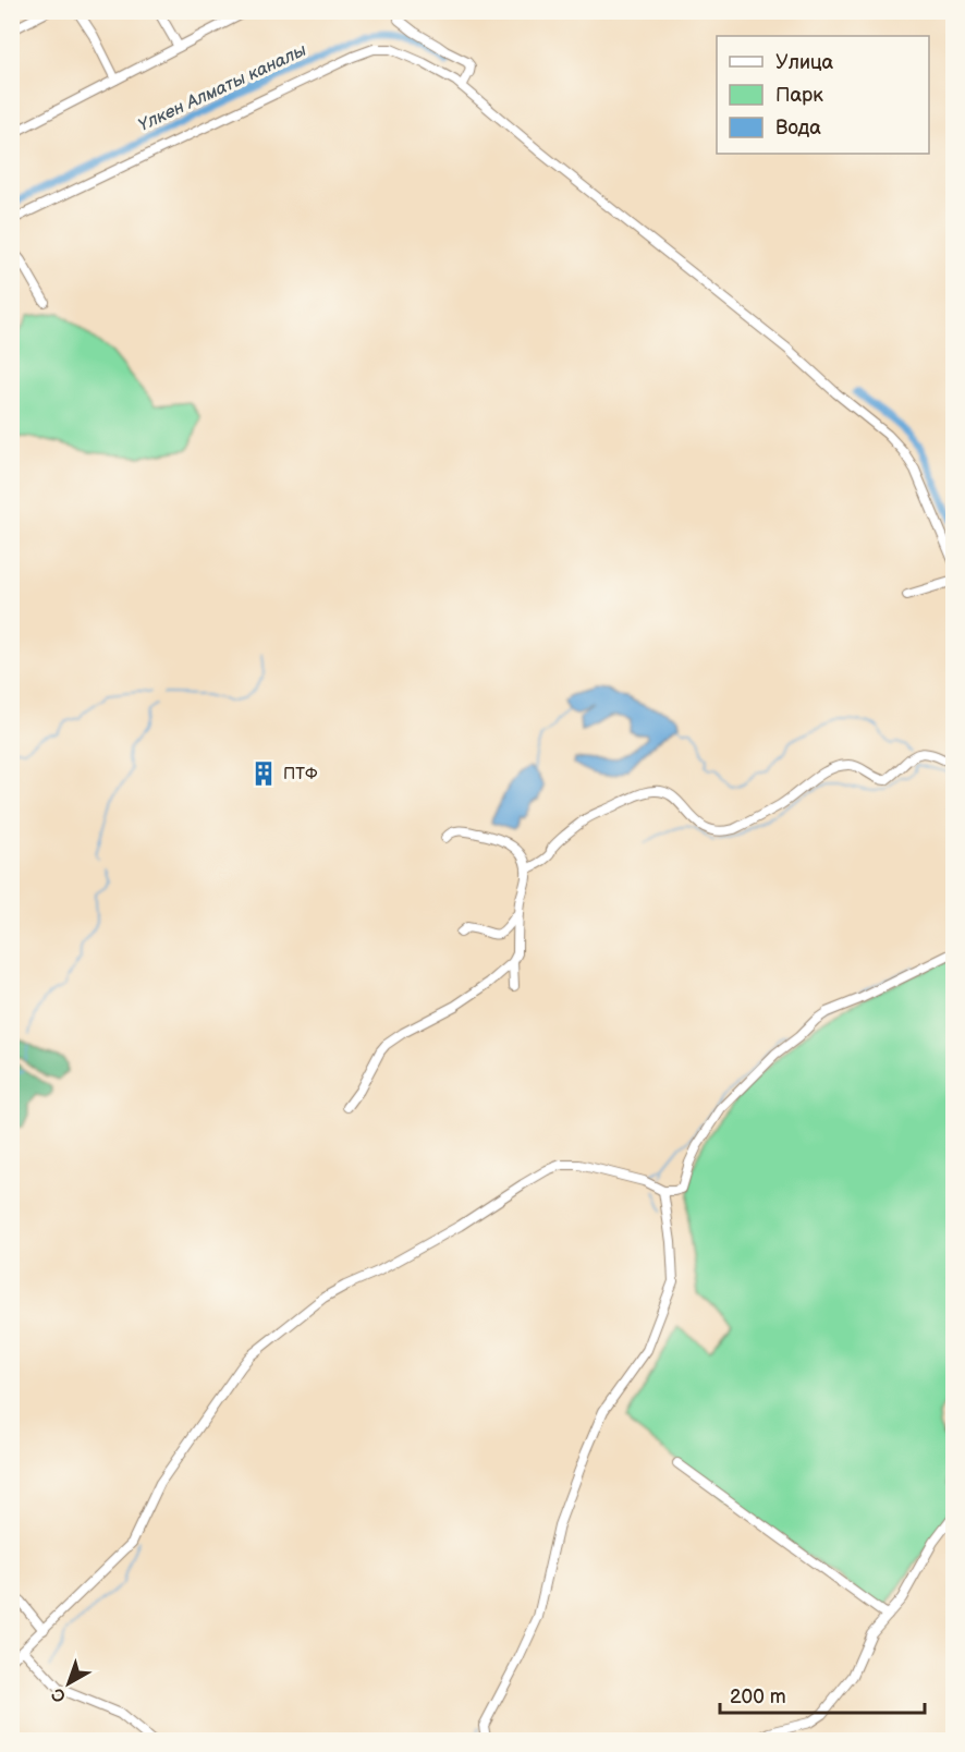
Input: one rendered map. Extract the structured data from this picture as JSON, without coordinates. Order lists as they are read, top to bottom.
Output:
{
  "water": ["Үлкен Алматы каналы"],
  "places": {
    "building": ["ПТФ"]
  },
  "legend": ["Улица", "Парк", "Вода"],
  "scale_bar": "200 m",
  "north": "bottom left"
}
